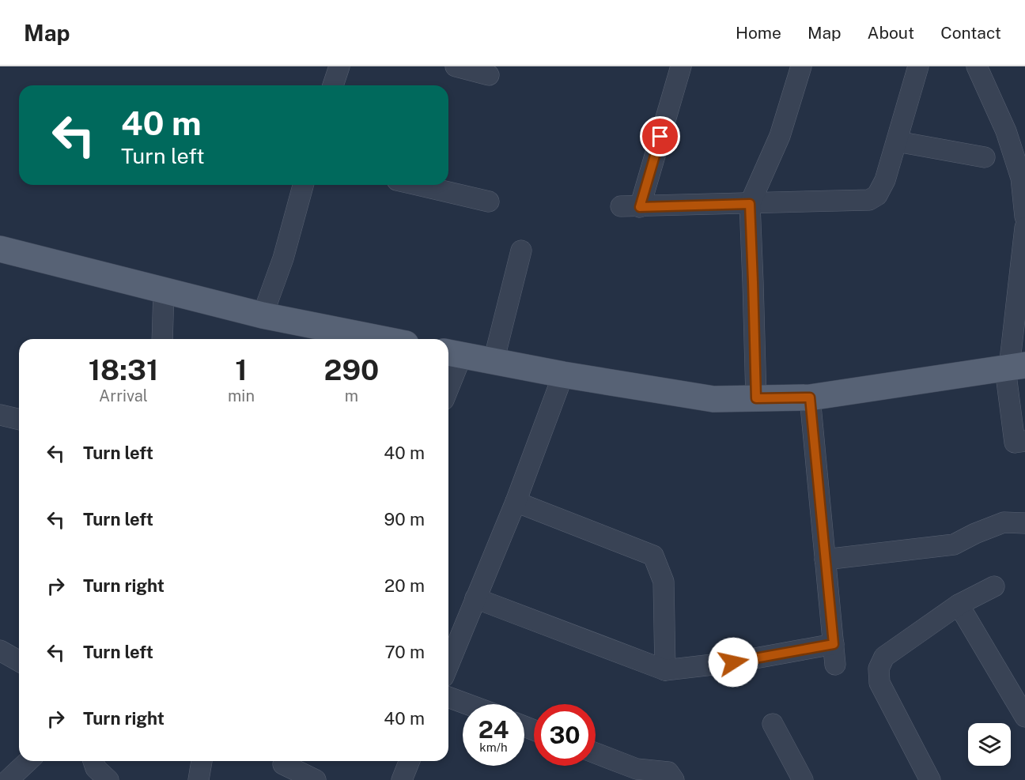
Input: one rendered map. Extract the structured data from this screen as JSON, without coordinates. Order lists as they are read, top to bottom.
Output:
{
  "page": {
    "header": "Map",
    "nav": [
      "Home",
      "Map",
      "About",
      "Contact"
    ],
    "turn": ["40 m", "Turn left"],
    "eta": [
      "18:31",
      "Arrival",
      "1",
      "min",
      "290",
      "m"
    ],
    "list": [
      {
        "name": "Turn left",
        "value": "40 m"
      },
      {
        "name": "Turn left",
        "value": "90 m"
      },
      {
        "name": "Turn right",
        "value": "20 m"
      },
      {
        "name": "Turn left",
        "value": "70 m"
      },
      {
        "name": "Turn right",
        "value": "40 m"
      }
    ],
    "speed": "24 km/h",
    "limit": "30"
  }
}
